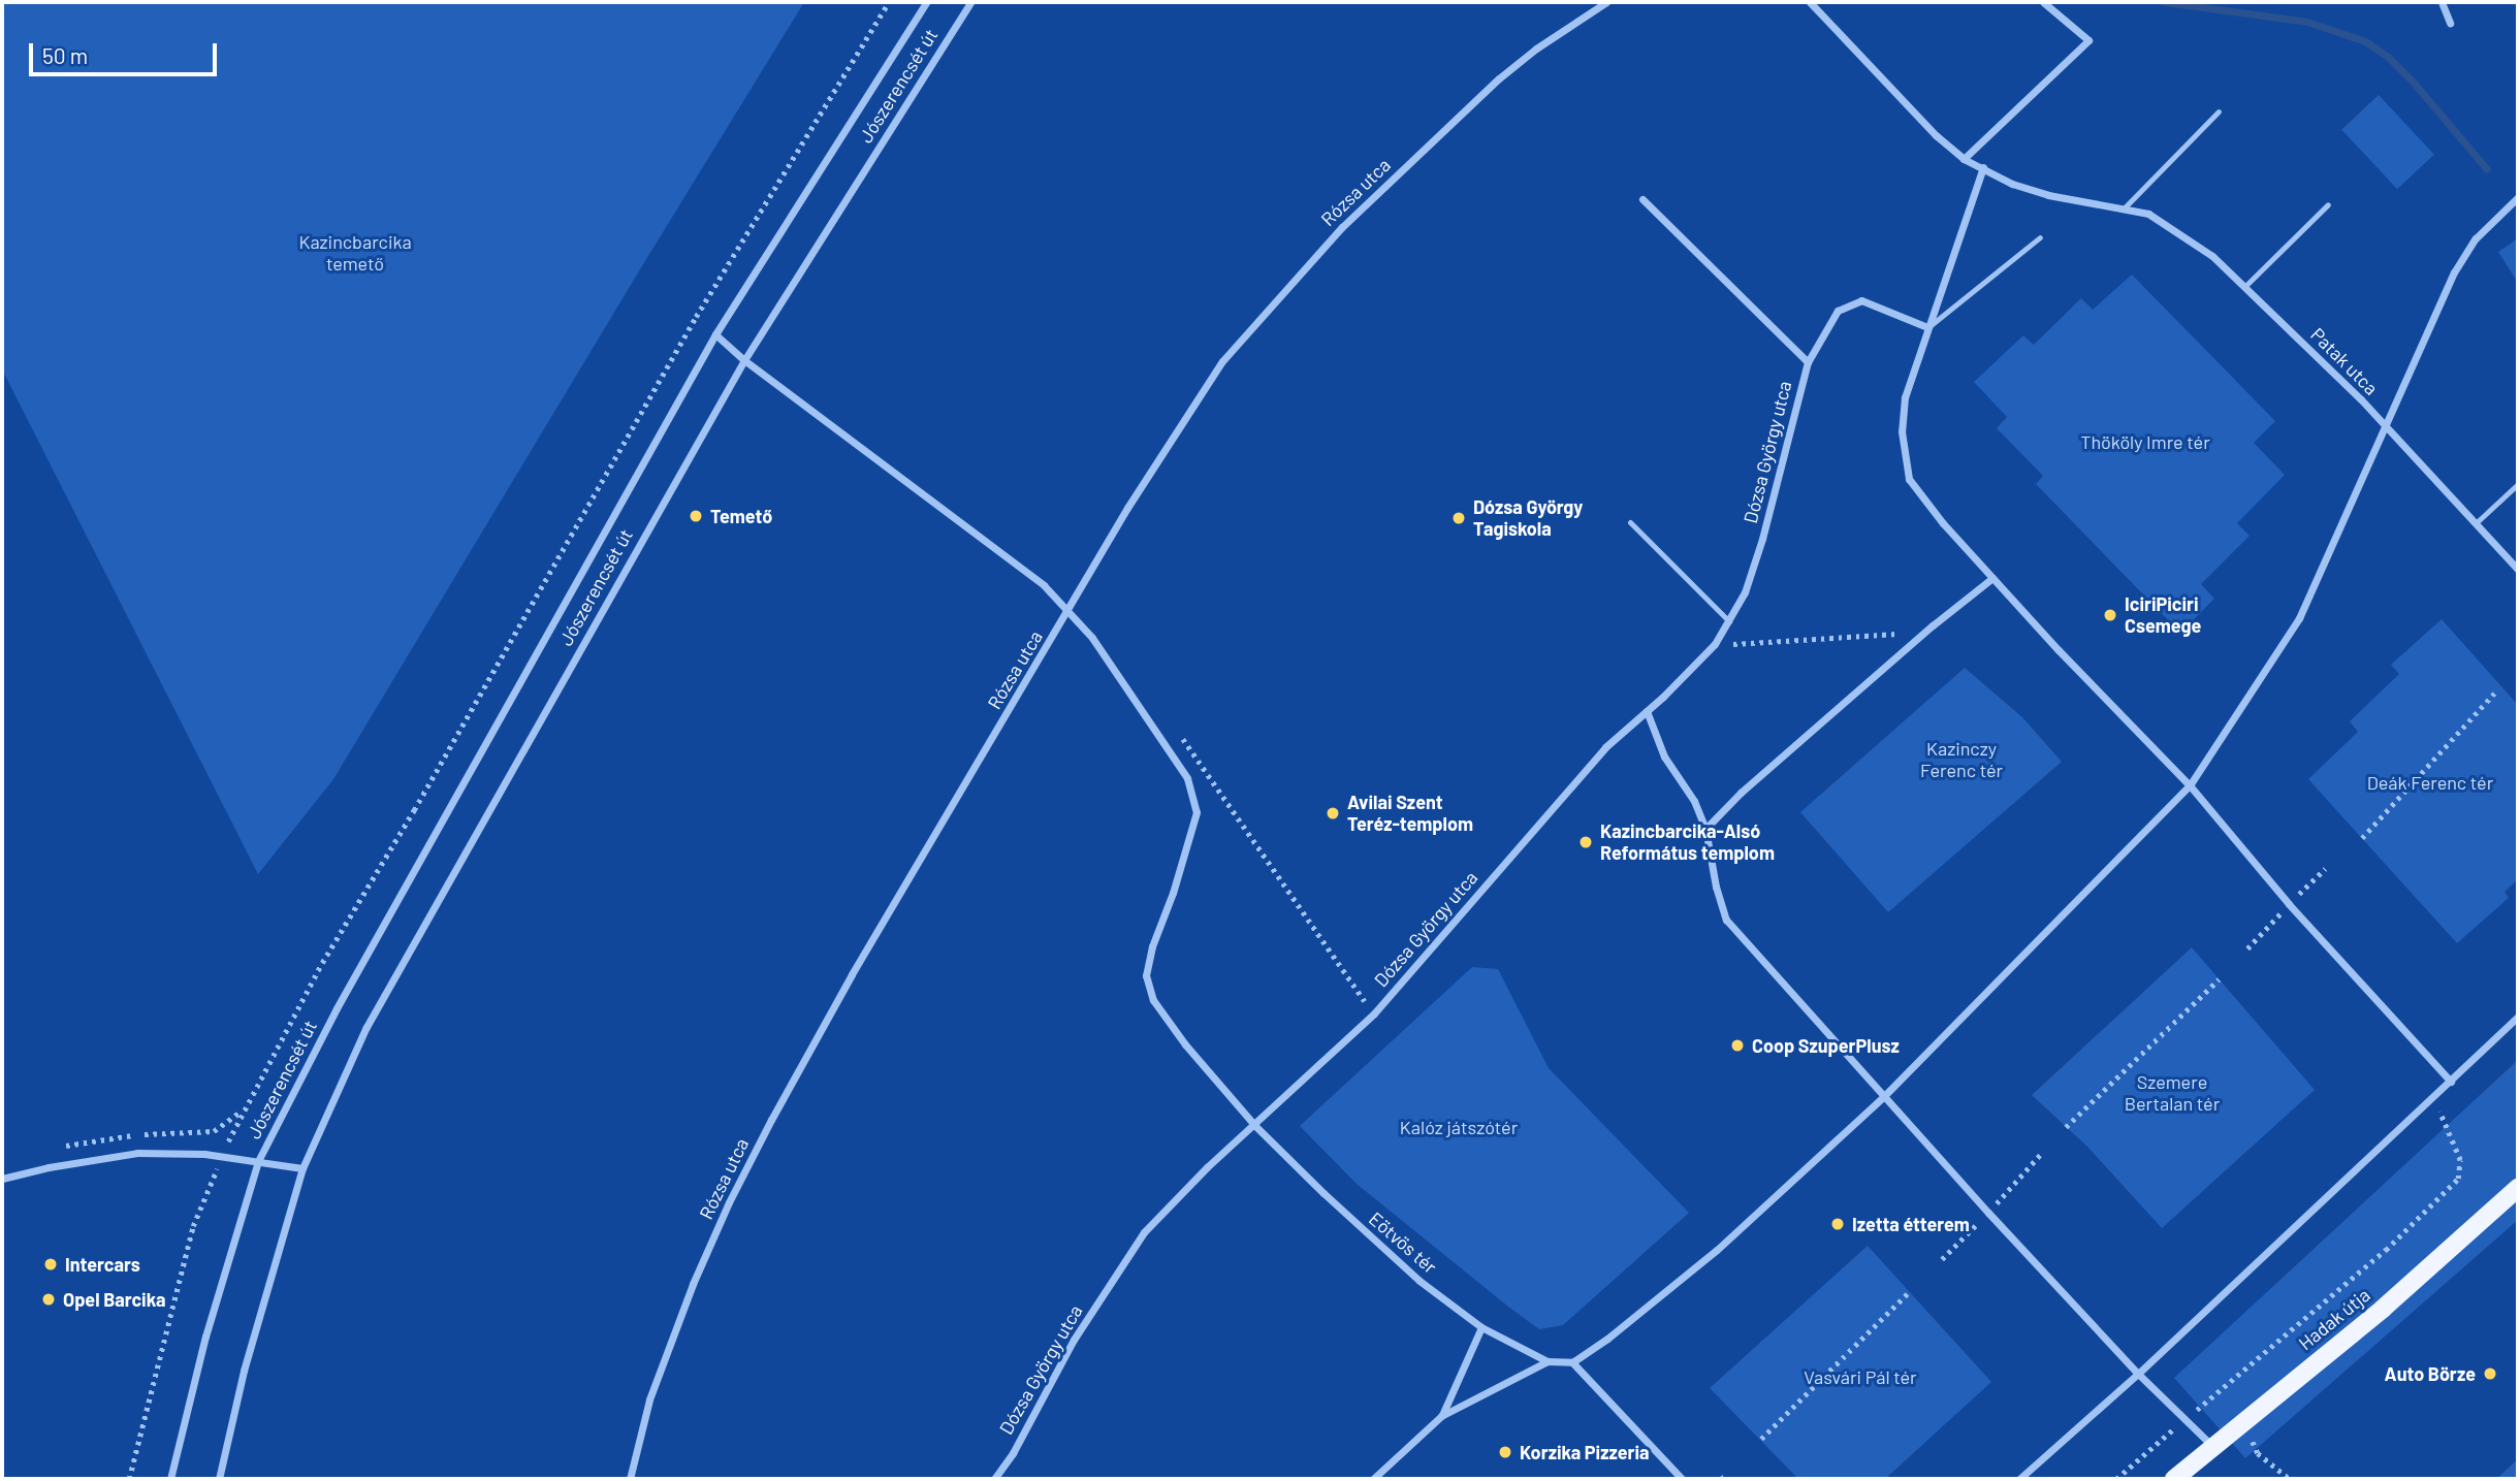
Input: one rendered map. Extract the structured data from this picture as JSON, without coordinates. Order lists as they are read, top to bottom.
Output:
{
  "streets": {
    "main road": ["Hadak útja"],
    "street": [
      "Jószerencsét út",
      "Rózsa utca",
      "Patak utca",
      "Dózsa György utca",
      "Eötvös tér"
    ]
  },
  "crossings": [
    ["Jószerencsét út", "Eötvös tér"],
    ["Rózsa utca", "Eötvös tér"],
    ["Dózsa György utca", "Eötvös tér"]
  ],
  "parks": [
    "Kazincbarcika temető",
    "Thököly Imre tér",
    "Kazinczy Ferenc tér",
    "Deák Ferenc tér",
    "Szemere Bertalan tér",
    "Kalóz játszótér",
    "Vasvári Pál tér"
  ],
  "places": [
    "Temető",
    "Dózsa György Tagiskola",
    "IciriPiciri Csemege",
    "Avilai Szent Teréz-templom",
    "Kazincbarcika-Alsó Református templom",
    "Coop SzuperPlusz",
    "Izetta étterem",
    "Intercars",
    "Opel Barcika",
    "Auto Börze",
    "Korzika Pizzeria"
  ],
  "scale_bar": "50 m"
}
